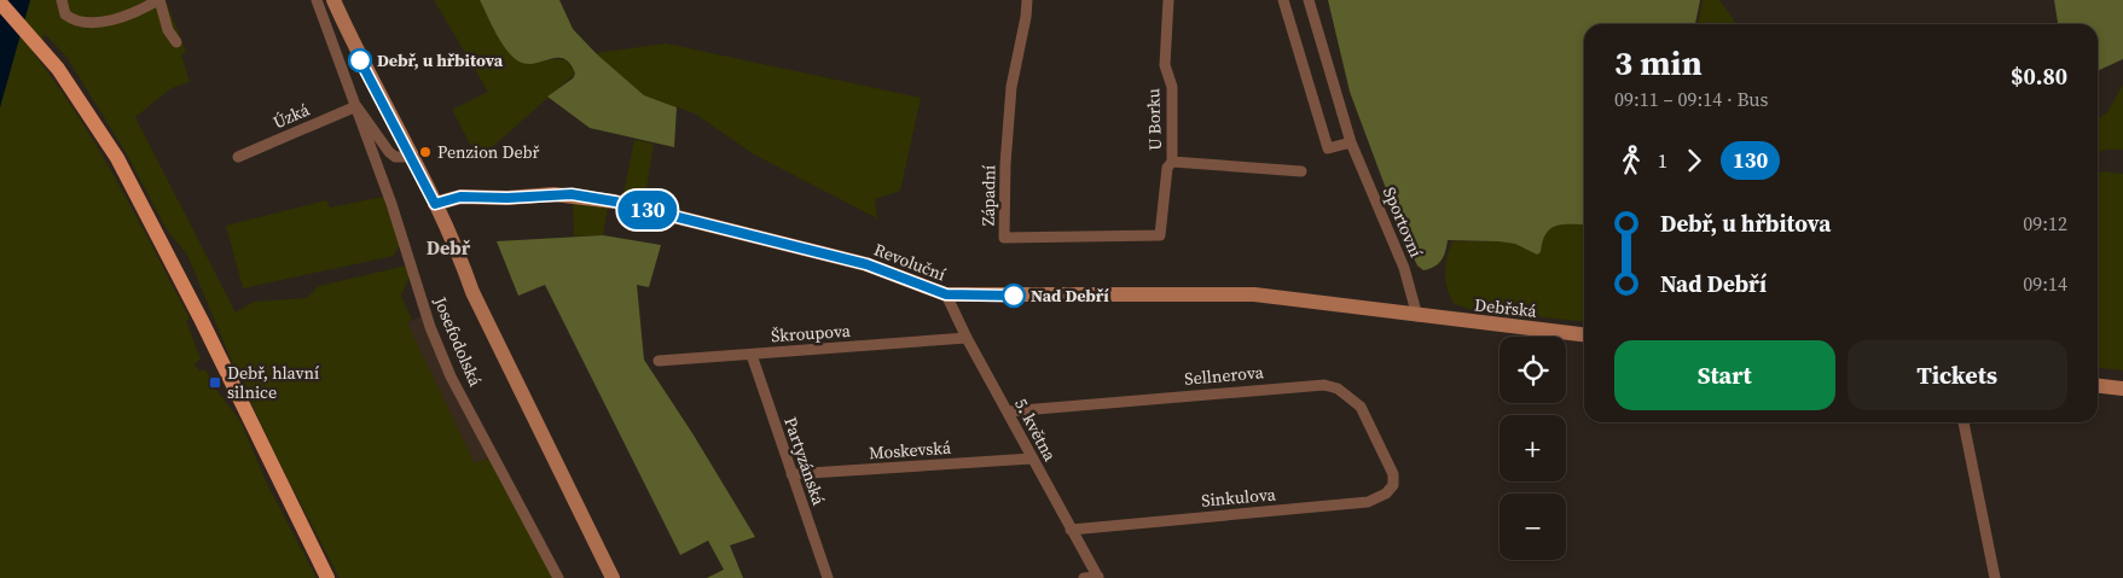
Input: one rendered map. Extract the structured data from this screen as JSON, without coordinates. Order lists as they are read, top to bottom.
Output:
{
  "streets": {
    "main road": ["Revoluční", "Debřská", "Josefodolská"],
    "street": [
      "Úzká",
      "U Borku",
      "Západní",
      "Sportovní",
      "Škroupova",
      "Sellnerova",
      "5. května",
      "Moskevská",
      "Partyzánská",
      "Sinkulova"
    ]
  },
  "crossings": [
    ["Úzká", "Josefodolská"],
    ["U Borku", "Západní"],
    ["Sportovní", "Revoluční"],
    ["Sportovní", "Debřská"],
    ["Revoluční", "Debřská"],
    ["Revoluční", "Josefodolská"],
    ["Revoluční", "5. května"],
    ["Škroupova", "5. května"],
    ["Škroupova", "Partyzánská"],
    ["Sellnerova", "5. května"],
    ["Sellnerova", "Sinkulova"],
    ["5. května", "Moskevská"],
    ["5. května", "Sinkulova"],
    ["Moskevská", "Partyzánská"]
  ],
  "districts": ["Debř"],
  "places": {
    "other": ["Debř, u hřbitova", "Penzion Debř", "Nad Debří"],
    "transit": ["Debř, hlavní silnice"]
  },
  "lines": ["bus line 130"],
  "page": {
    "on_map": "130",
    "heading": ["3 min", "09:11 – 09:14 · Bus", "$0.80"],
    "legs": ["1", "130"],
    "list": [
      {
        "name": "Debř, u hřbitova",
        "value": "09:12"
      },
      {
        "name": "Nad Debří",
        "value": "09:14"
      }
    ],
    "buttons": ["Start", "Tickets"],
    "map_buttons": ["+", "−"]
  }
}
